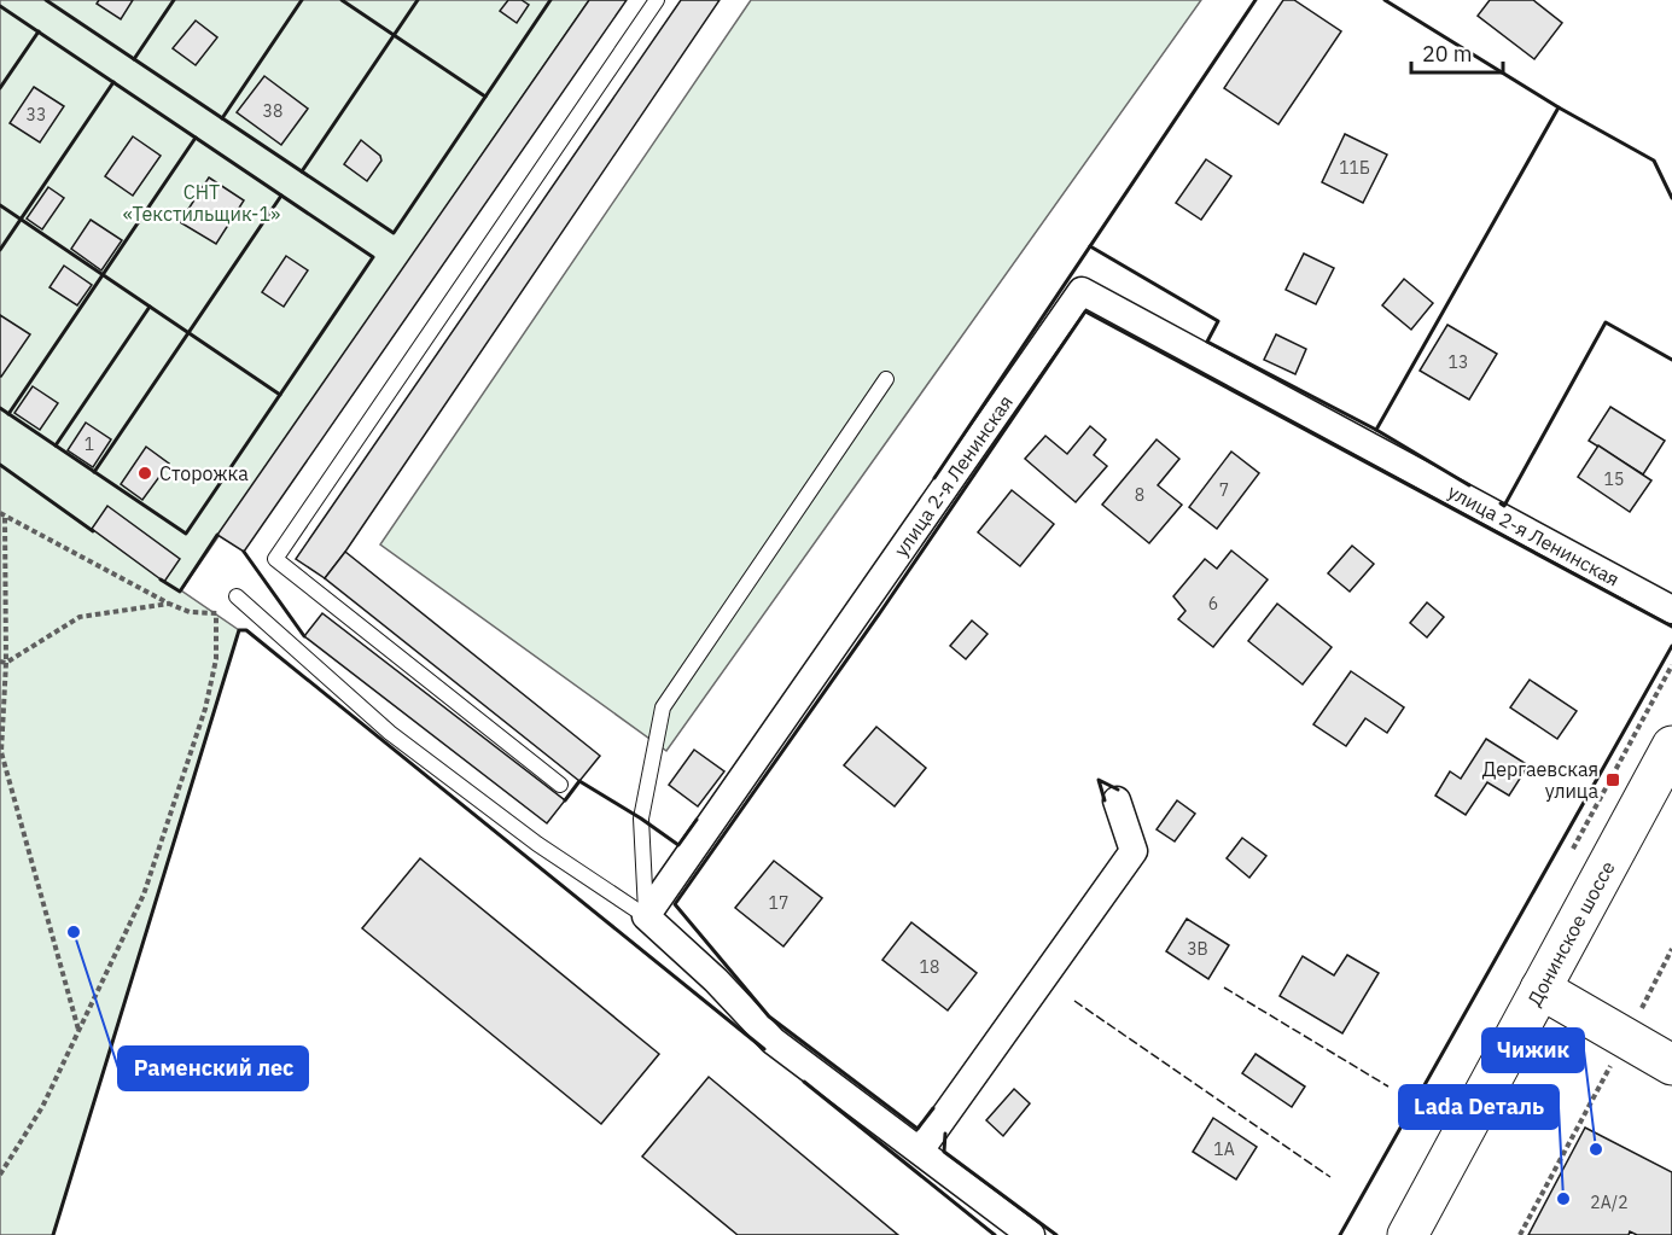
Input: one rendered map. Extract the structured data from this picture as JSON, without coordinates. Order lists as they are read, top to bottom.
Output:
{
  "streets": {
    "main road": ["Донинское шоссе"],
    "street": ["улица 2-я Ленинская"]
  },
  "parks": ["СНТ «Текстильщик-1»"],
  "places": {
    "other": [
      "Сторожка",
      "Раменский лес",
      "Чижик",
      "Lada Dеталь"
    ],
    "transit": ["Дергаевская улица"]
  },
  "house_numbers": [
    "38",
    "33",
    "11Б",
    "13",
    "1",
    "15",
    "7",
    "8",
    "6",
    "17",
    "3В",
    "18",
    "1А",
    "2А/2"
  ],
  "scale_bar": "20 m"
}
